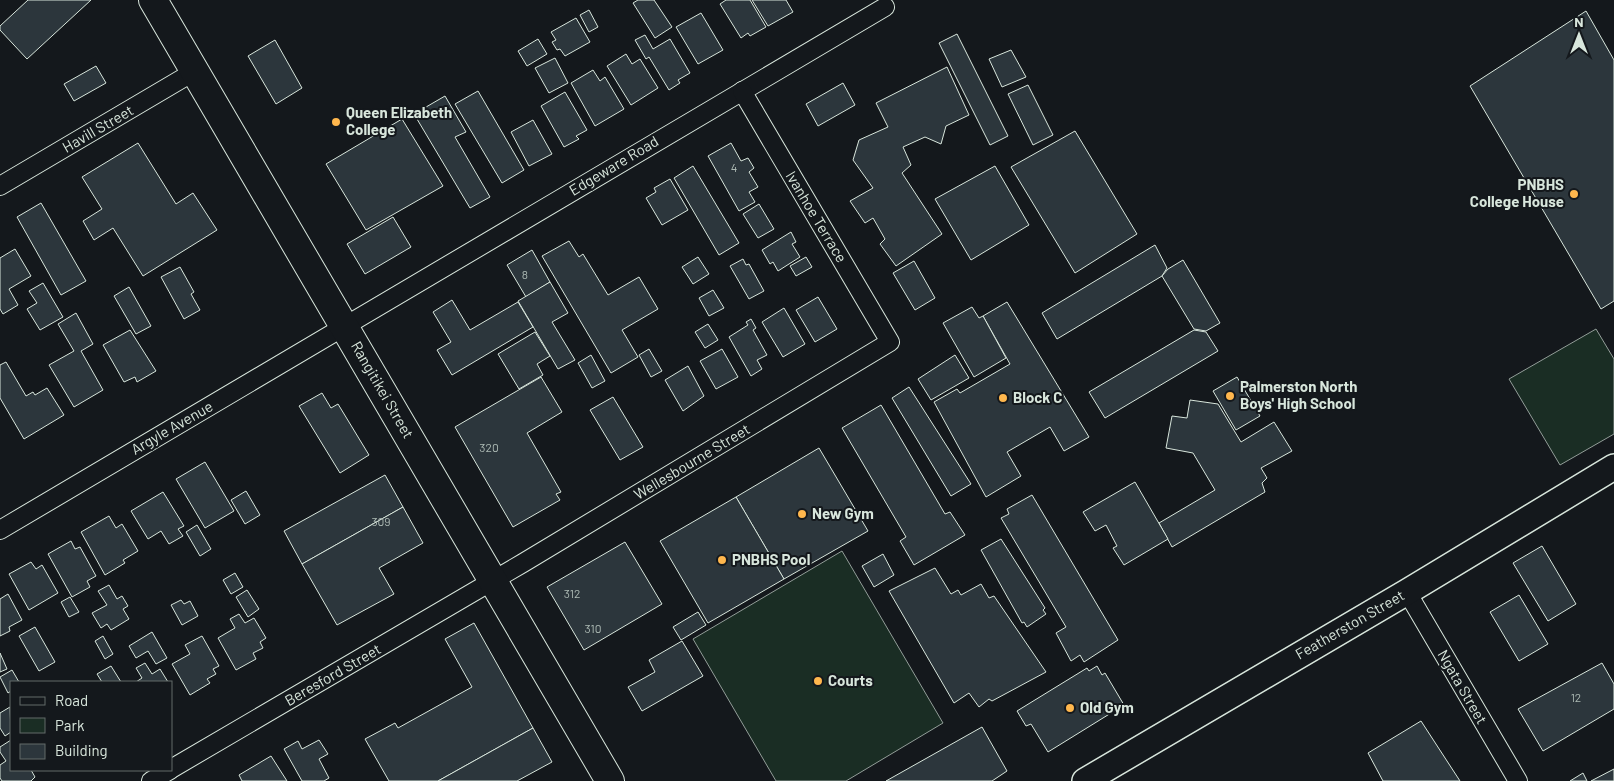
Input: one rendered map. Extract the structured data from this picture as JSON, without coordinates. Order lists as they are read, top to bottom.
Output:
{
  "streets": {
    "highway": ["Rangitikei Street"],
    "main road": ["Featherston Street"],
    "street": [
      "Havill Street",
      "Edgeware Road",
      "Ivanhoe Terrace",
      "Argyle Avenue",
      "Wellesbourne Street",
      "Beresford Street",
      "Ngata Street"
    ]
  },
  "crossings": [
    ["Havill Street", "Rangitikei Street"],
    ["Edgeware Road", "Ivanhoe Terrace"],
    ["Edgeware Road", "Rangitikei Street"],
    ["Edgeware Road", "Argyle Avenue"],
    ["Ivanhoe Terrace", "Wellesbourne Street"],
    ["Rangitikei Street", "Argyle Avenue"],
    ["Rangitikei Street", "Wellesbourne Street"],
    ["Rangitikei Street", "Beresford Street"],
    ["Wellesbourne Street", "Beresford Street"],
    ["Featherston Street", "Ngata Street"]
  ],
  "places": [
    "Queen Elizabeth College",
    "PNBHS College House",
    "Palmerston North Boys' High School",
    "Block C",
    "New Gym",
    "PNBHS Pool",
    "Courts",
    "Old Gym"
  ],
  "house_numbers": [
    "4",
    "8",
    "320",
    "309",
    "312",
    "310",
    "12"
  ],
  "legend": ["Road", "Park", "Building"],
  "north": "top"
}
